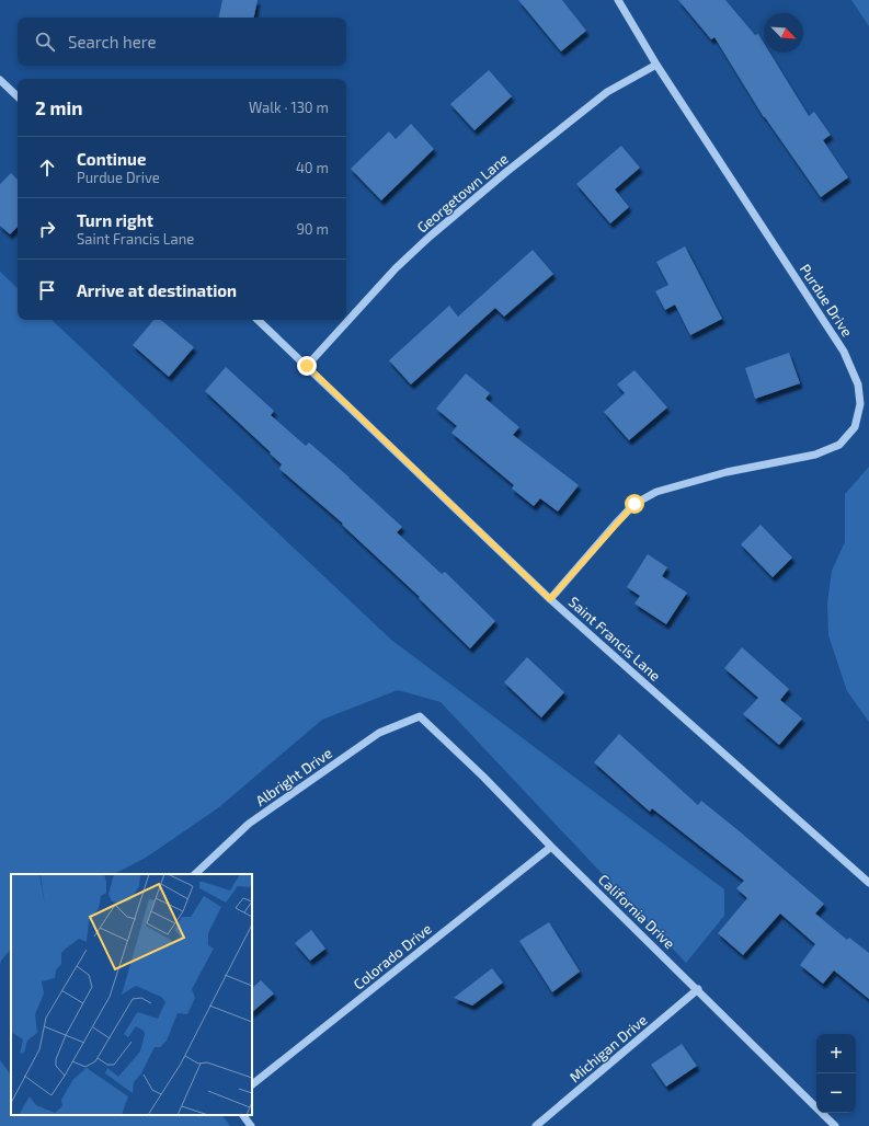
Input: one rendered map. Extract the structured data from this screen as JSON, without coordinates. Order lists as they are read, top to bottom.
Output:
{
  "streets": {
    "street": [
      "Georgetown Lane",
      "Purdue Drive",
      "Saint Francis Lane",
      "Albright Drive",
      "California Drive",
      "Colorado Drive",
      "Michigan Drive"
    ]
  },
  "crossings": [
    ["Georgetown Lane", "Purdue Drive"],
    ["Georgetown Lane", "Saint Francis Lane"],
    ["Purdue Drive", "Saint Francis Lane"],
    ["Albright Drive", "California Drive"],
    ["California Drive", "Colorado Drive"],
    ["California Drive", "Michigan Drive"]
  ],
  "north": "bottom right",
  "page": {
    "search": "Search here",
    "heading": ["2 min", "Walk · 130 m"],
    "list": [
      ["Continue", "Purdue Drive", "40 m"],
      ["Turn right", "Saint Francis Lane", "90 m"],
      "Arrive at destination"
    ],
    "map_buttons": ["+", "−"]
  }
}
